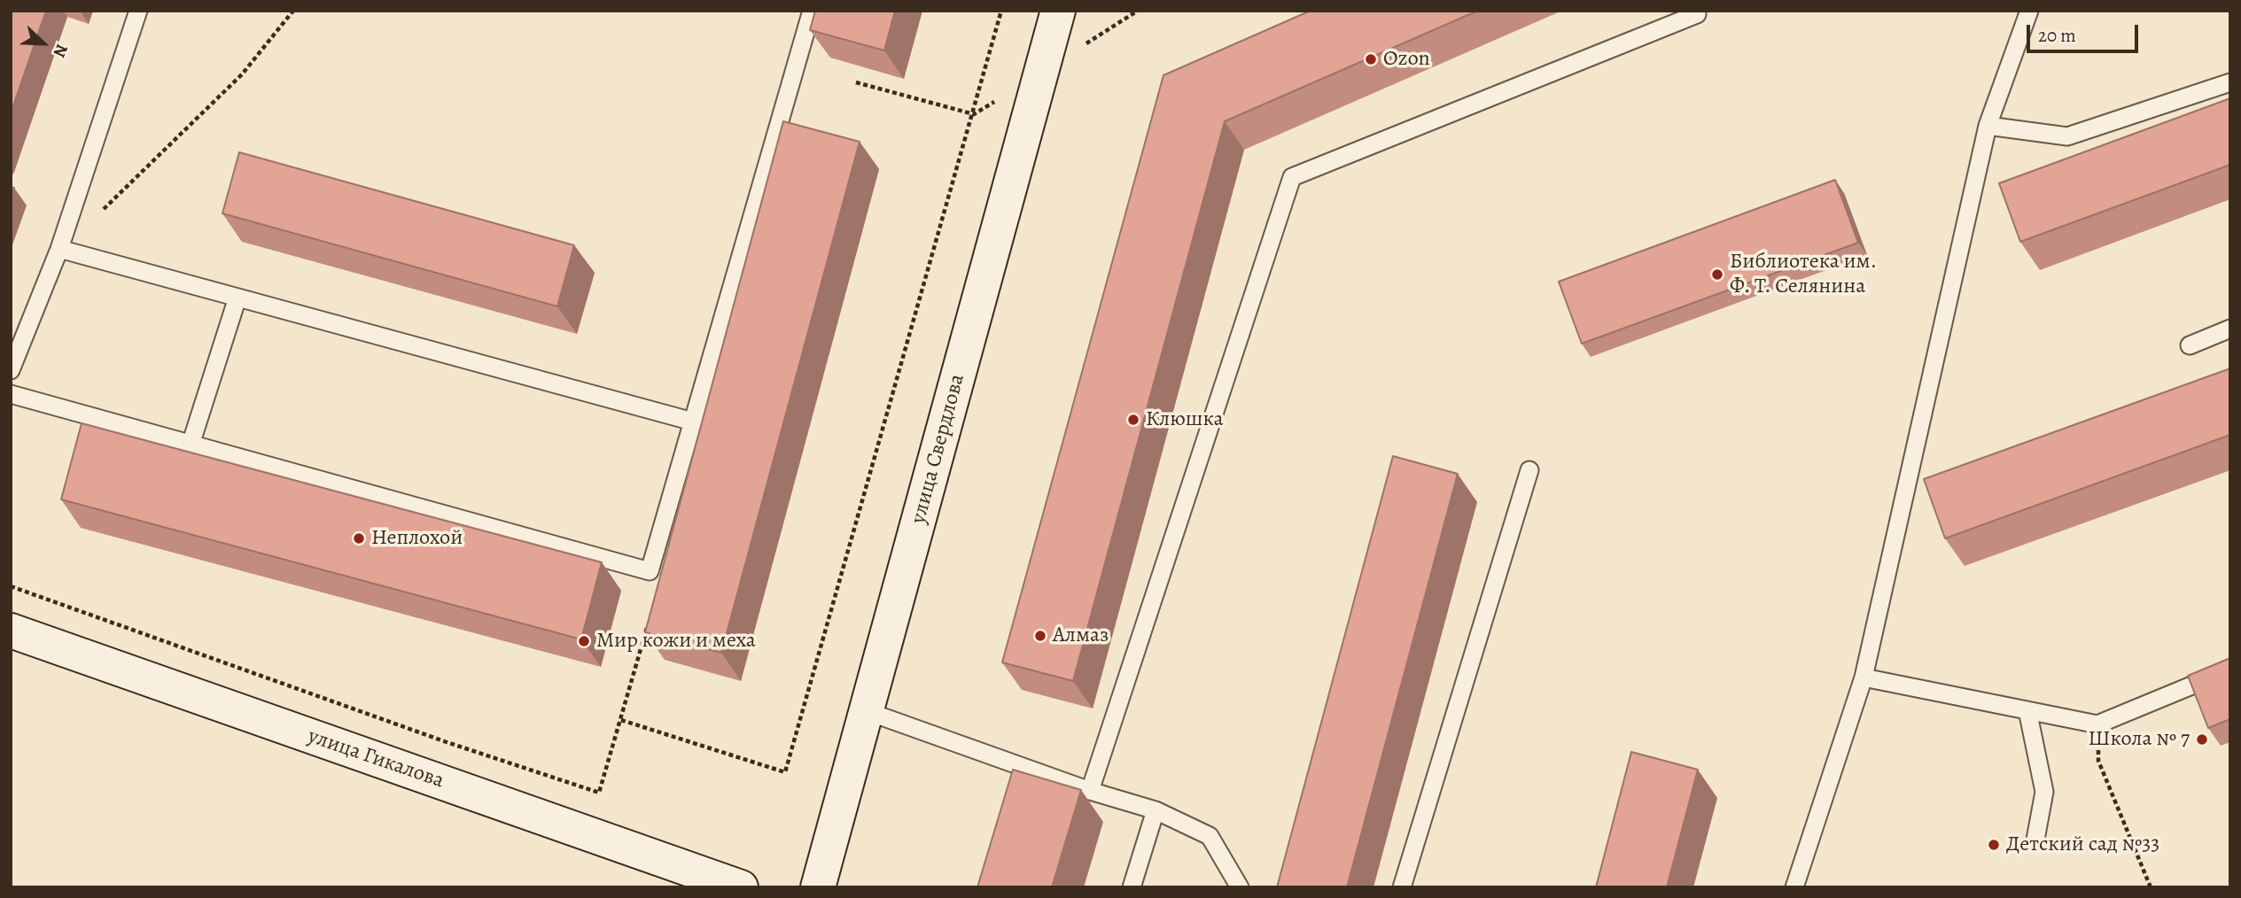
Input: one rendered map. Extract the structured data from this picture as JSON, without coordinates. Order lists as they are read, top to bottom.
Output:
{
  "streets": {
    "main road": ["улица Свердлова", "улица Гикалова"]
  },
  "places": [
    "Ozon",
    "Библиотека им. Ф. Т. Селянина",
    "Клюшка",
    "Неплохой",
    "Алмаз",
    "Мир кожи и меха",
    "Школа № 7",
    "Детский сад №33"
  ],
  "scale_bar": "20 m",
  "north": "bottom right"
}
